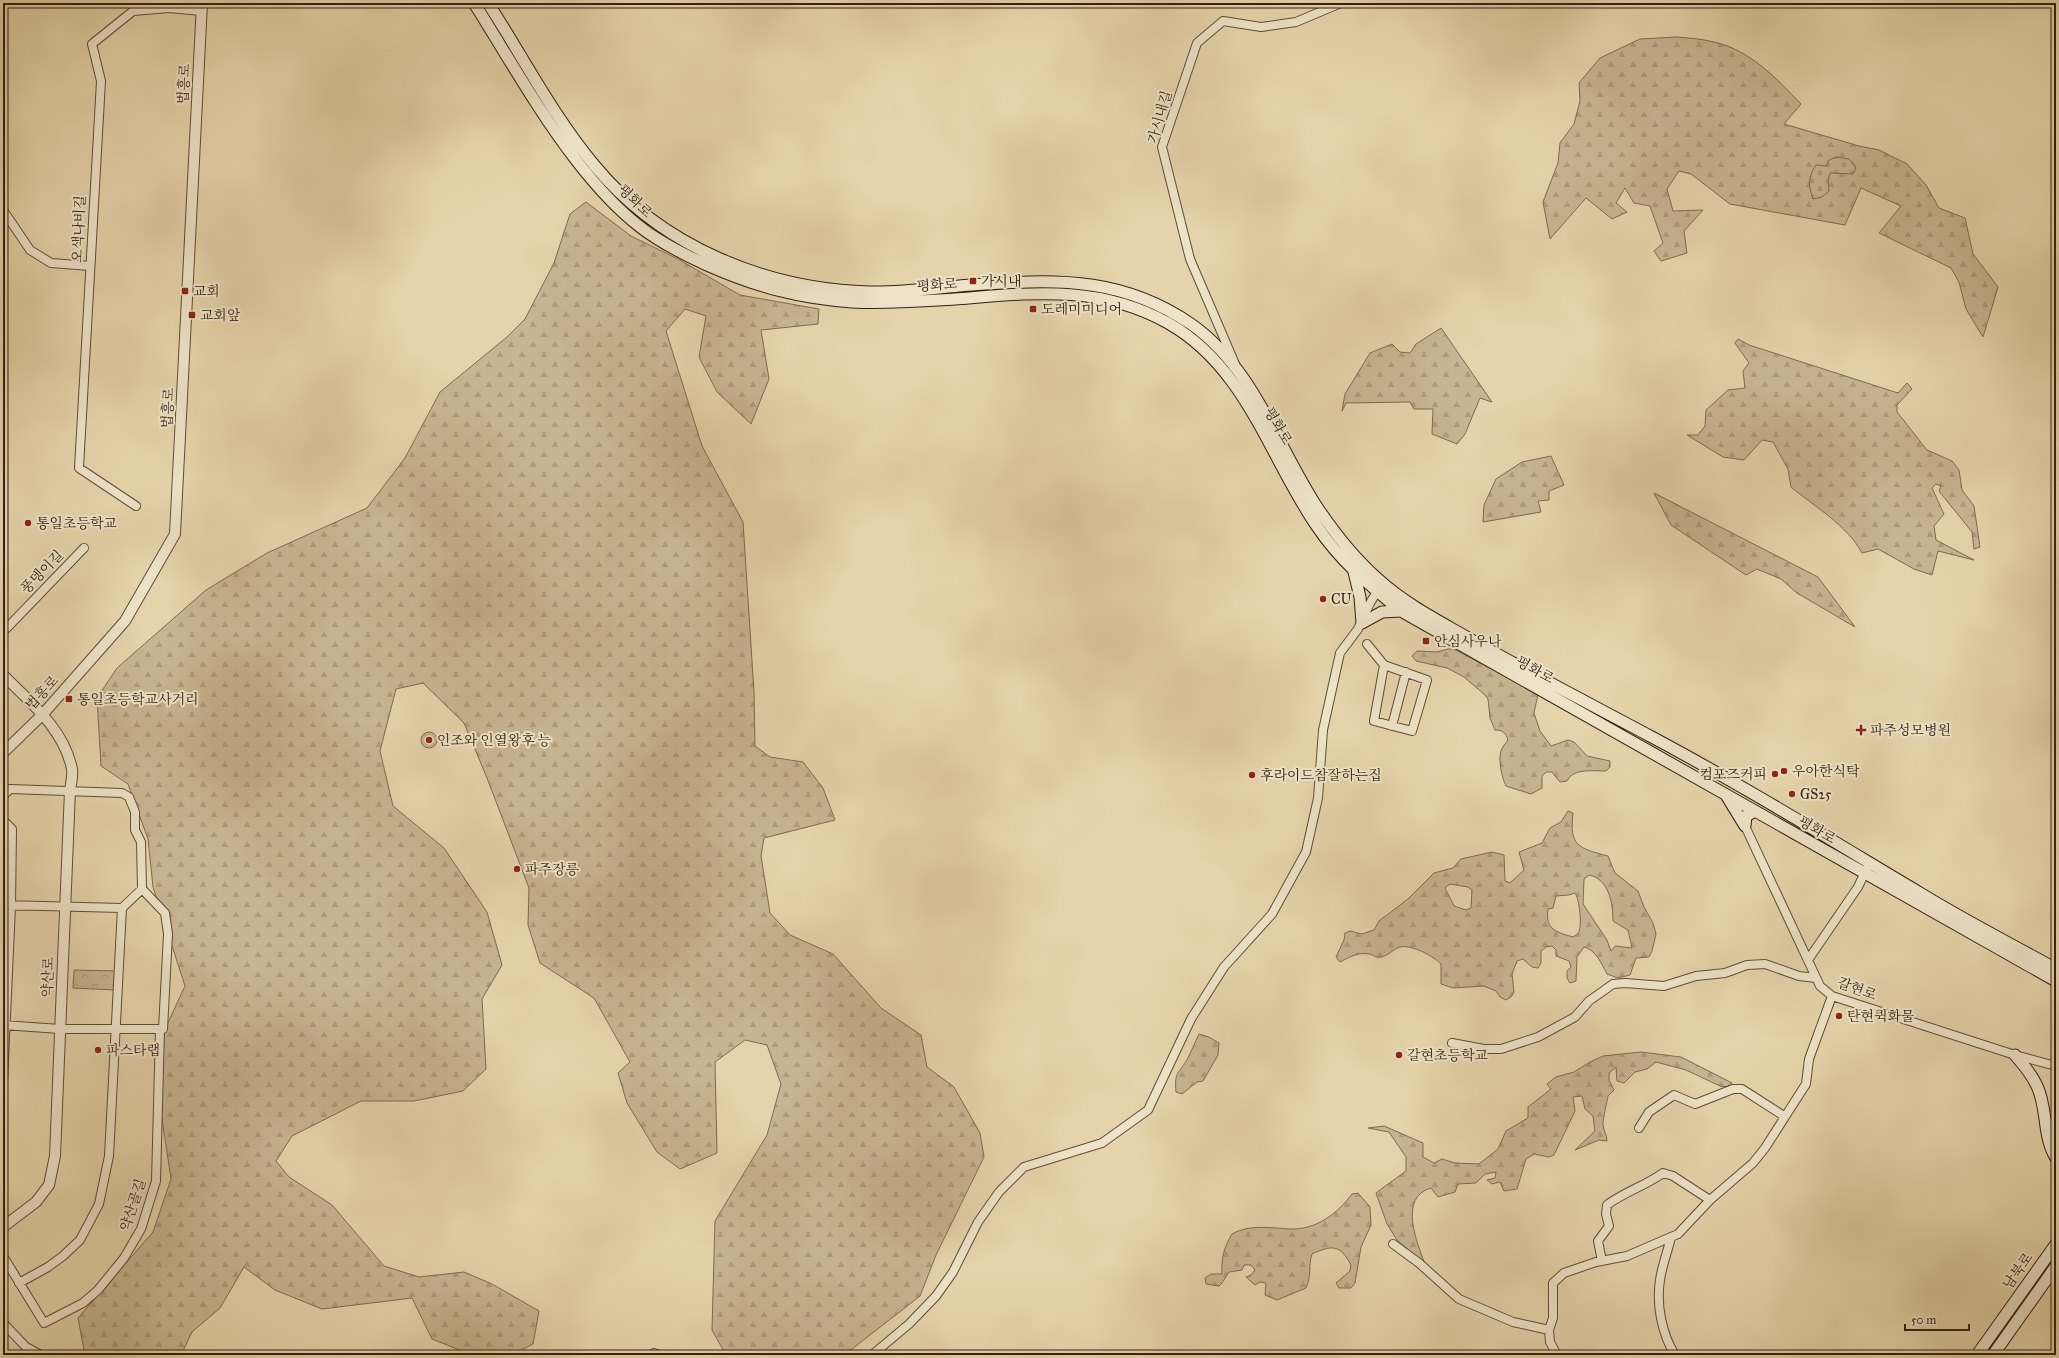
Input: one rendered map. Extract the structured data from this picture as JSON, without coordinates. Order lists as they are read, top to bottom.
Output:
{
  "streets": {
    "main road": ["평화로", "남북로"],
    "street": [
      "법흥로",
      "가시내길",
      "오색나비길",
      "풍뎅이길",
      "약산로",
      "갈현로",
      "약산골길"
    ]
  },
  "crossings": [
    ["법흥로", "오색나비길"],
    ["법흥로", "약산로"],
    ["가시내길", "평화로"]
  ],
  "places": {
    "transit": [
      "가시내",
      "교회",
      "도레미미디어",
      "교회앞",
      "안심사우나",
      "통일초등학교사거리"
    ],
    "other": [
      "통일초등학교",
      "CU",
      "인조와 인열왕후 능",
      "우아한식탁",
      "컴포즈커피",
      "후라이드참잘하는집",
      "GS25",
      "파주장릉",
      "탄현퀵화물",
      "파스타랩",
      "갈현초등학교"
    ],
    "health": ["파주성모병원"]
  },
  "scale_bar": "50 m"
}
